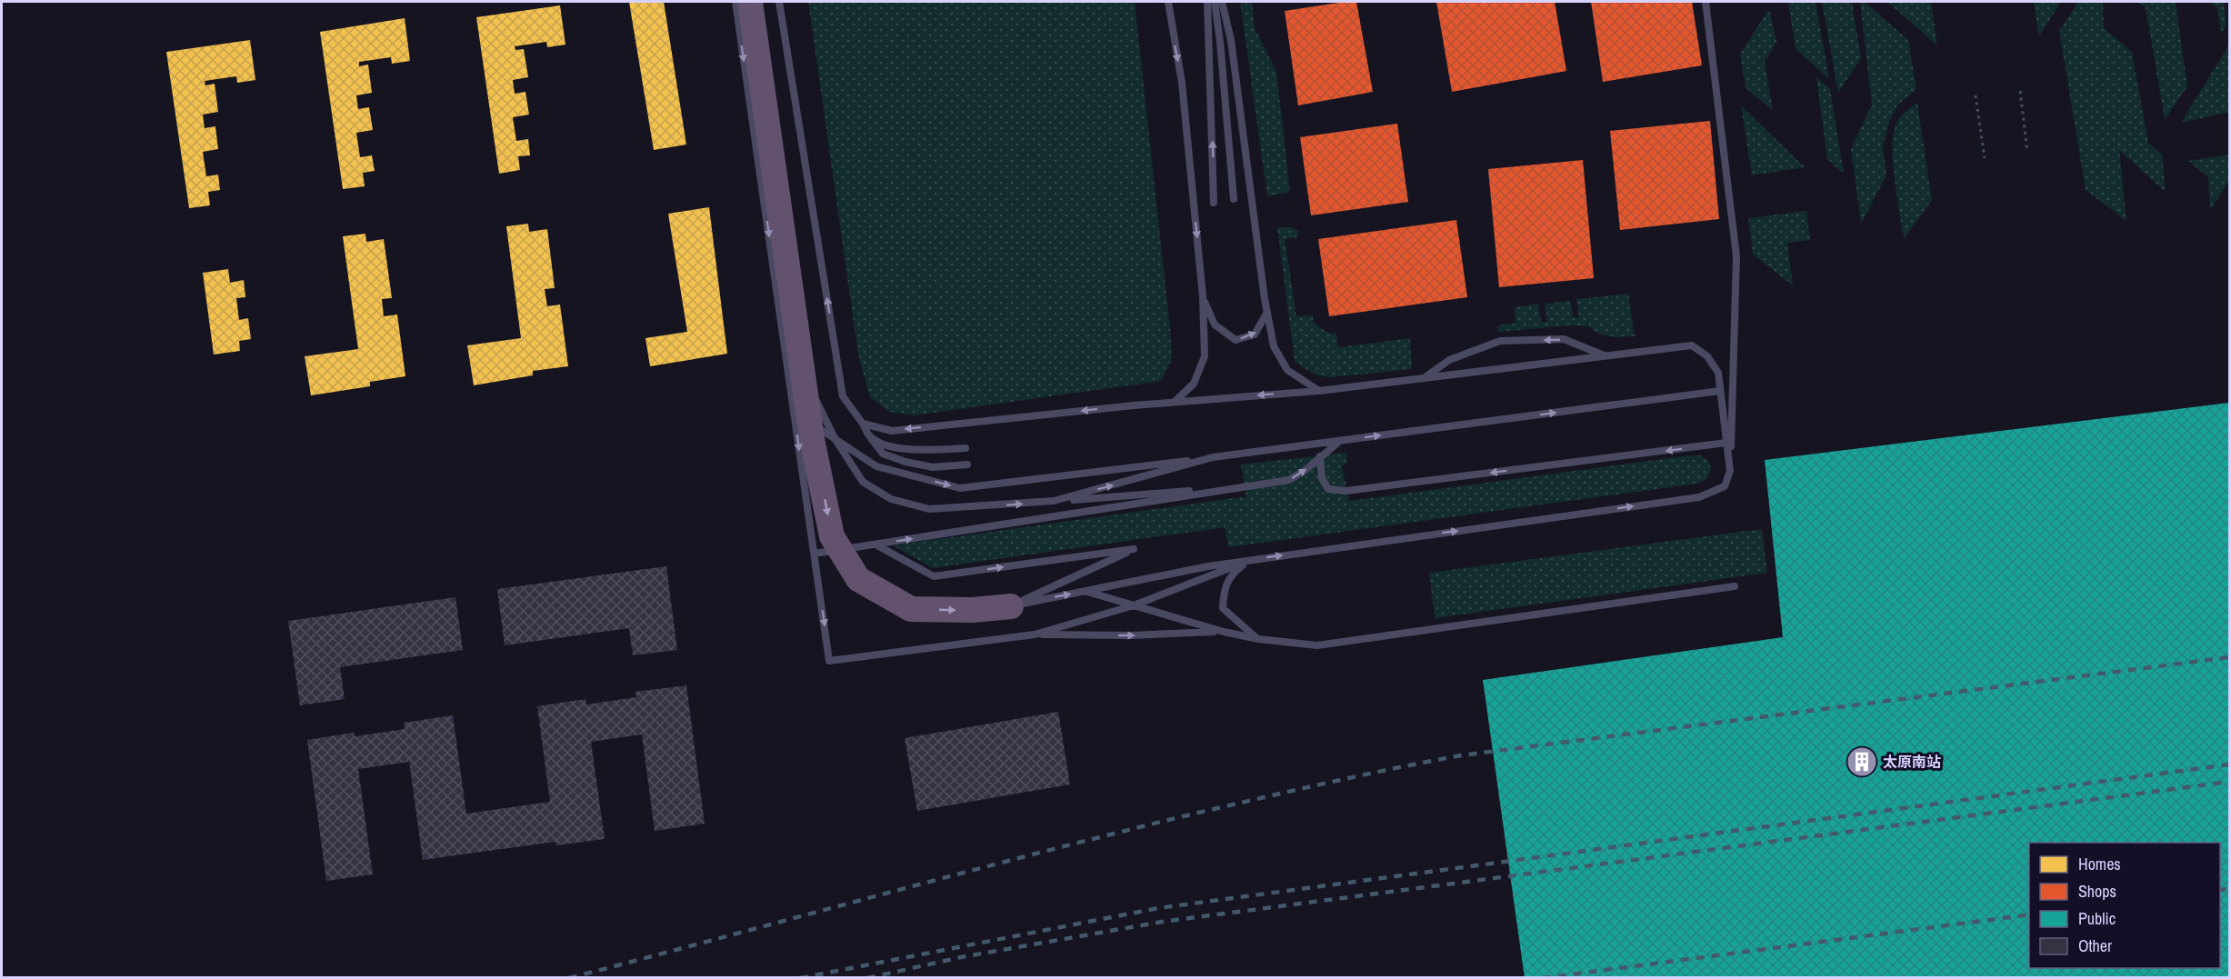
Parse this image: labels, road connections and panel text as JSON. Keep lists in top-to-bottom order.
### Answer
{
  "places": {
    "building": ["太原南站"]
  },
  "legend": [
    "Homes",
    "Shops",
    "Public",
    "Other"
  ]
}
